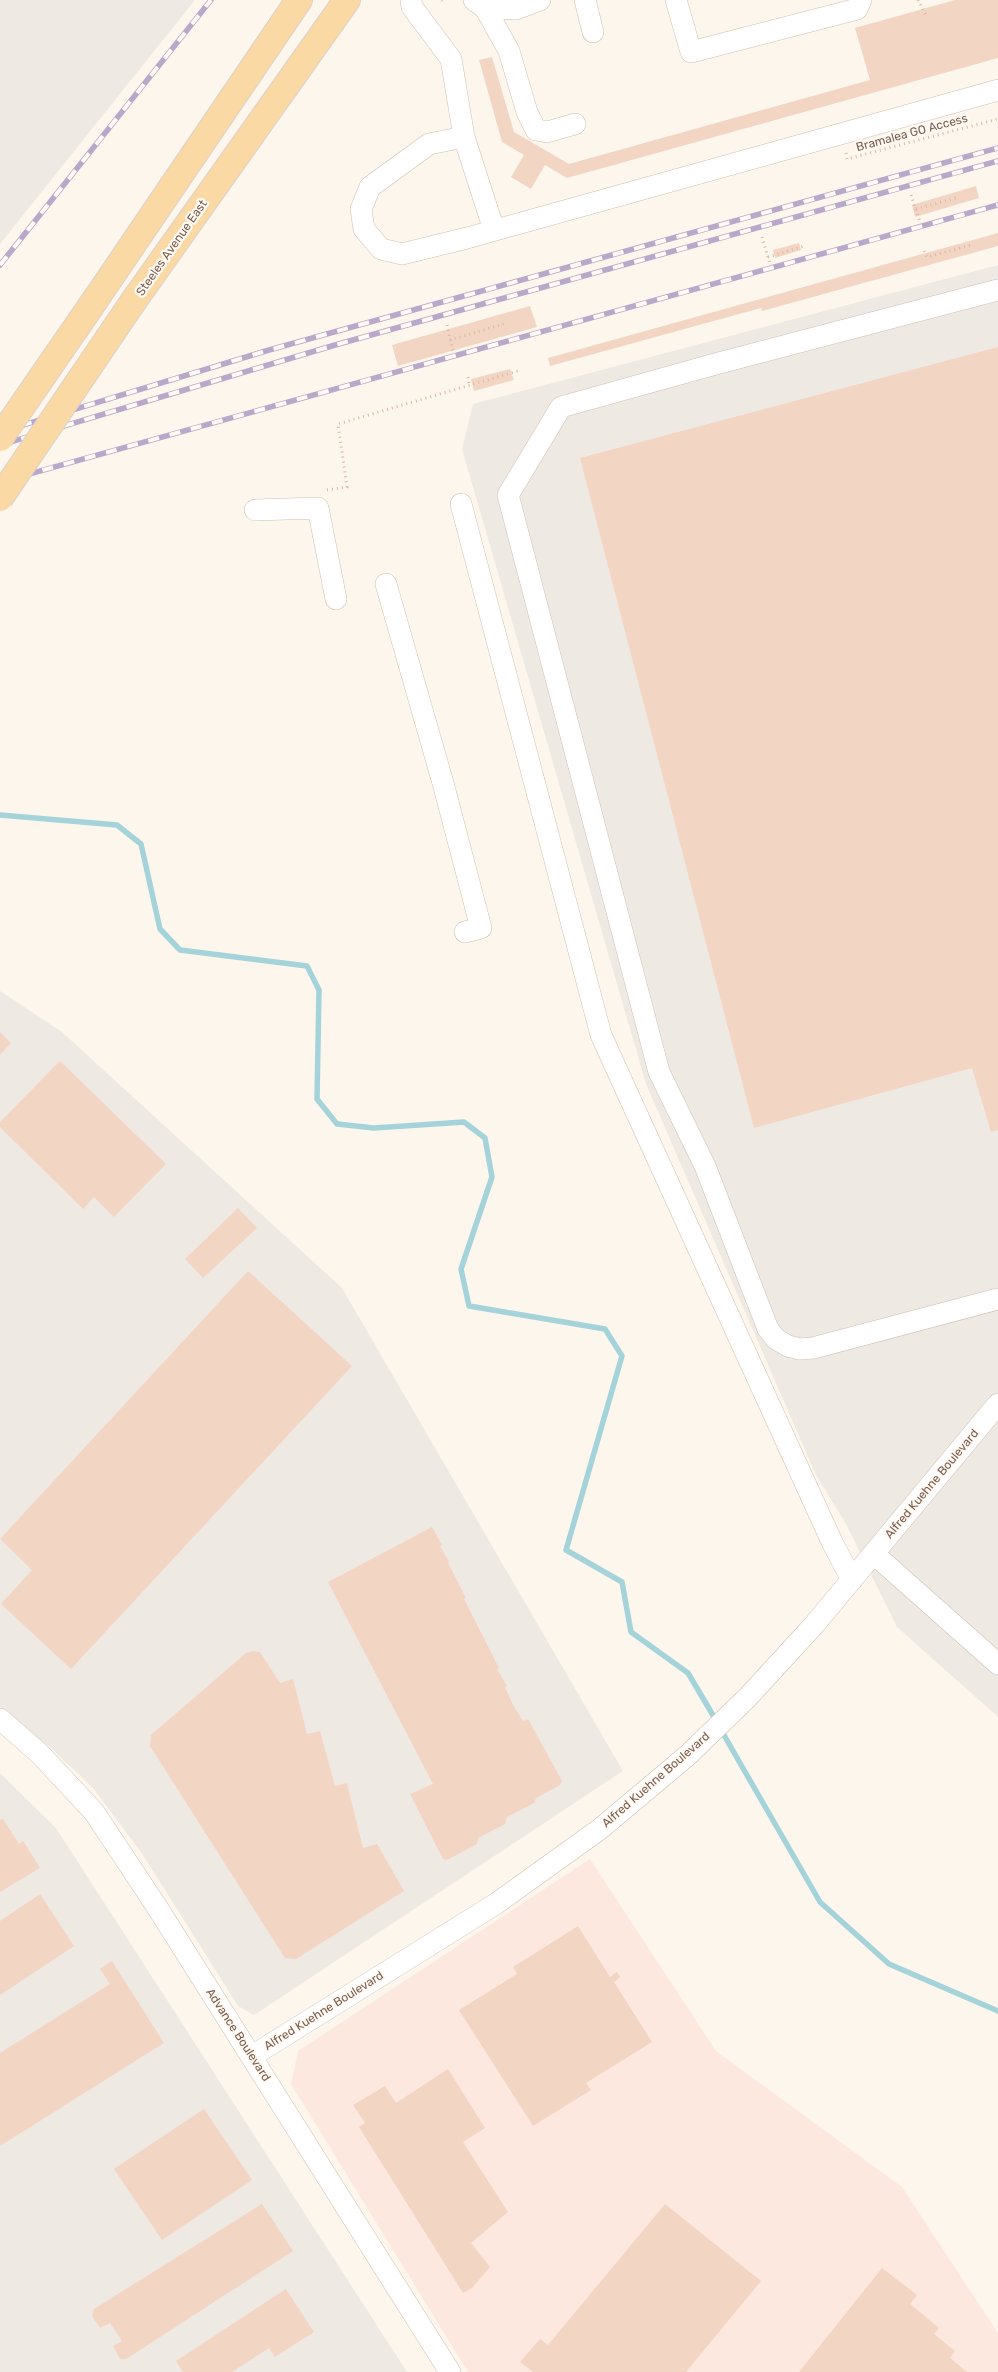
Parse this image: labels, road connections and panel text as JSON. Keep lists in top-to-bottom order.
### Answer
{
  "streets": {
    "main road": ["Steeles Avenue East"],
    "street": ["Alfred Kuehne Boulevard", "Advance Boulevard"],
    "path": ["Bramalea GO Access"]
  },
  "crossings": [
    ["Alfred Kuehne Boulevard", "Advance Boulevard"]
  ]
}
